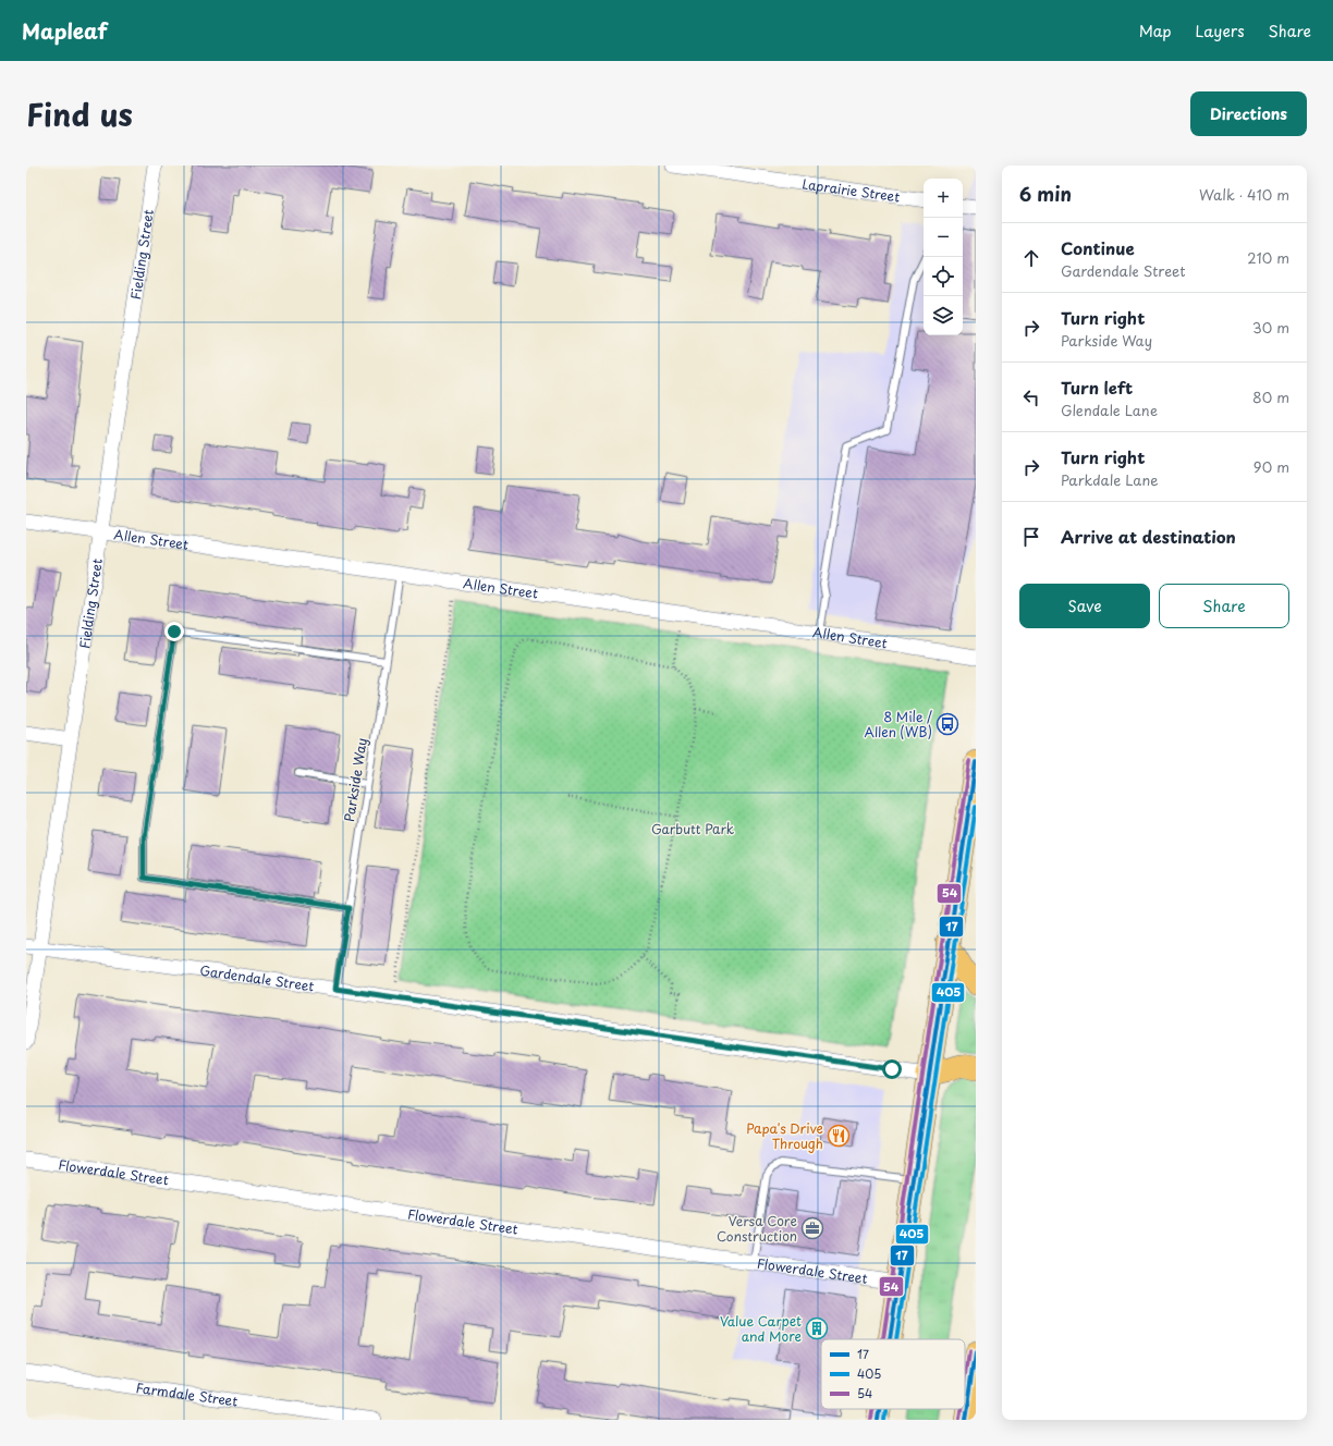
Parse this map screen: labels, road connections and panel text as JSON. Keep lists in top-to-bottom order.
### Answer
{
  "streets": {
    "street": [
      "Laprairie Street",
      "Fielding Street",
      "Allen Street",
      "Gardendale Street",
      "Flowerdale Street",
      "Farmdale Street"
    ],
    "lane": ["Parkside Way"]
  },
  "crossings": [
    ["Fielding Street", "Allen Street"],
    ["Fielding Street", "Gardendale Street"],
    ["Allen Street", "Parkside Way"],
    ["Parkside Way", "Gardendale Street"]
  ],
  "parks": ["Garbutt Park"],
  "places": {
    "bus stop": ["8 Mile / Allen (WB)"],
    "restaurant": ["Papa's Drive Through"],
    "office": ["Versa Core Construction"],
    "building": ["Value Carpet and More"]
  },
  "lines": ["transit line 54", "transit line 17", "transit line 405"],
  "legend": ["17", "405", "54"],
  "page": {
    "header": "Mapleaf",
    "nav": ["Map", "Layers", "Share"],
    "title": "Find us",
    "buttons": [
      "Directions",
      ["Save", "Share"]
    ],
    "heading": ["6 min", "Walk · 410 m"],
    "map_buttons": ["+", "−"],
    "list": [
      ["Continue", "Gardendale Street", "210 m"],
      ["Turn right", "Parkside Way", "30 m"],
      ["Turn left", "Glendale Lane", "80 m"],
      ["Turn right", "Parkdale Lane", "90 m"],
      "Arrive at destination"
    ]
  }
}
